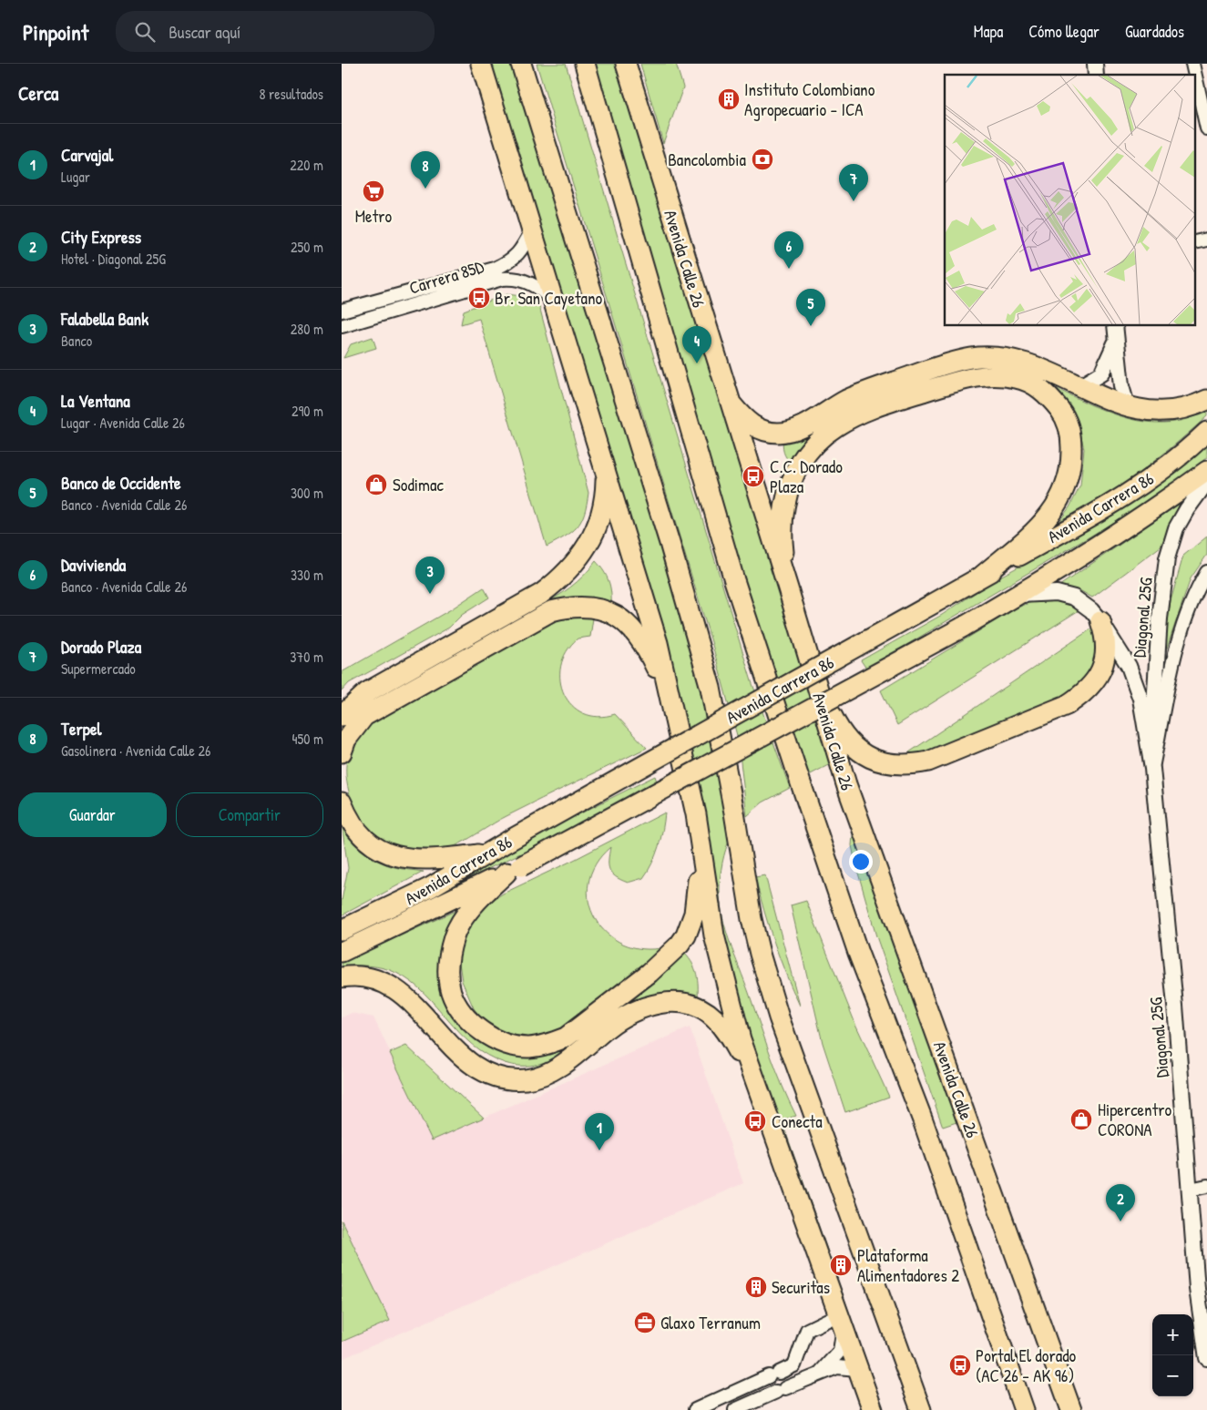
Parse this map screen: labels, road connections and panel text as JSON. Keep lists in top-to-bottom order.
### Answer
{
  "streets": {
    "main road": ["Avenida Calle 26", "Avenida Carrera 86"],
    "street": ["Carrera 85D", "Diagonal 25G"]
  },
  "crossings": [
    ["Avenida Carrera 86", "Diagonal 25G"]
  ],
  "places": {
    "building": ["Instituto Colombiano Agropecuario - ICA", "Plataforma Alimentadores 2", "Securitas"],
    "bank": ["Bancolombia"],
    "supermarket": ["Metro"],
    "bus stop": [
      "Br. San Cayetano",
      "C.C. Dorado Plaza",
      "Conecta",
      "Portal El dorado (AC 26 - AK 96)"
    ],
    "shop": ["Sodimac", "Hipercentro CORONA"],
    "office": ["Glaxo Terranum"]
  },
  "page": {
    "header": "Pinpoint",
    "search": "Buscar aquí",
    "nav": ["Mapa", "Cómo llegar", "Guardados"],
    "heading": ["Cerca", "8 resultados"],
    "list": [
      {
        "mark": "1",
        "name": "Carvajal",
        "note": "Lugar",
        "value": "220 m"
      },
      {
        "mark": "2",
        "name": "City Express",
        "note": "Hotel · Diagonal 25G",
        "value": "250 m"
      },
      {
        "mark": "3",
        "name": "Falabella Bank",
        "note": "Banco",
        "value": "280 m"
      },
      {
        "mark": "4",
        "name": "La Ventana",
        "note": "Lugar · Avenida Calle 26",
        "value": "290 m"
      },
      {
        "mark": "5",
        "name": "Banco de Occidente",
        "note": "Banco · Avenida Calle 26",
        "value": "300 m"
      },
      {
        "mark": "6",
        "name": "Davivienda",
        "note": "Banco · Avenida Calle 26",
        "value": "330 m"
      },
      {
        "mark": "7",
        "name": "Dorado Plaza",
        "note": "Supermercado",
        "value": "370 m"
      },
      {
        "mark": "8",
        "name": "Terpel",
        "note": "Gasolinera · Avenida Calle 26",
        "value": "450 m"
      }
    ],
    "pins": [
      "8",
      "7",
      "6",
      "5",
      "4",
      "3",
      "1",
      "2"
    ],
    "buttons": ["Guardar", "Compartir"],
    "map_buttons": ["+", "−"]
  }
}
